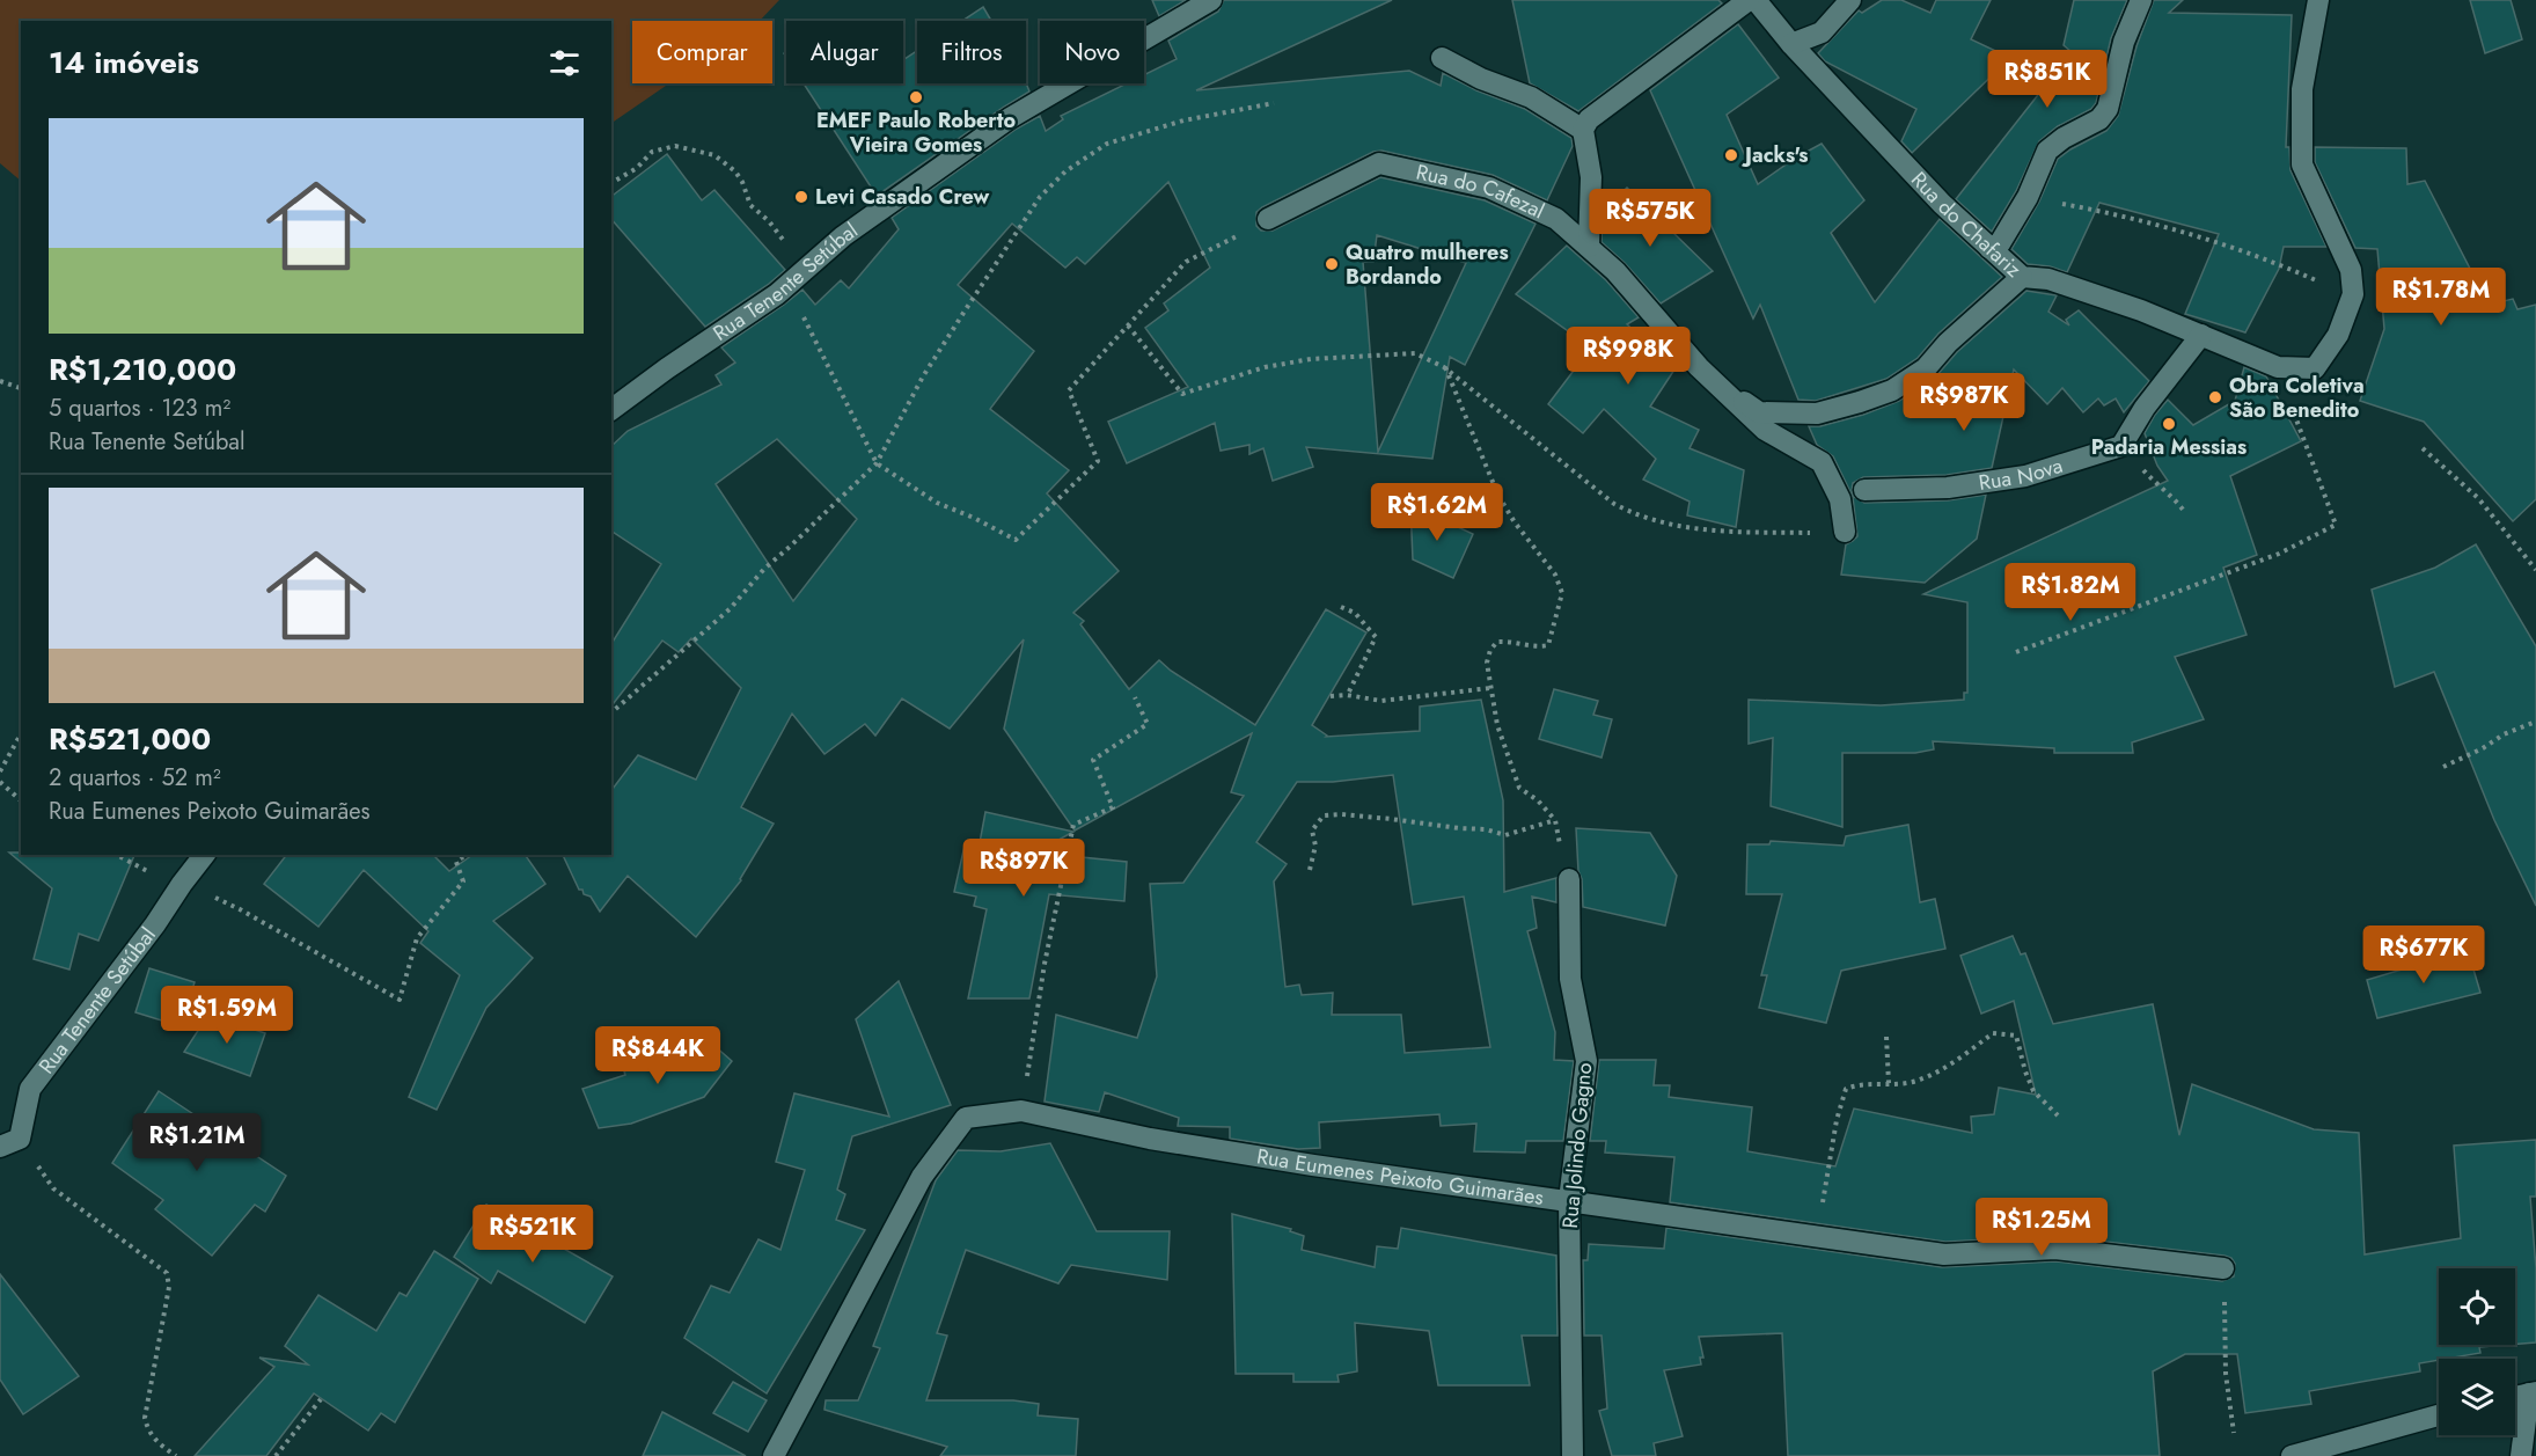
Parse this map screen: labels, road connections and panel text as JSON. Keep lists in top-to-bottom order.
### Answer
{
  "streets": {
    "street": [
      "Rua do Cafezal",
      "Rua do Chafariz",
      "Rua Tenente Setúbal",
      "Rua Nova",
      "Rua Jolindo Gagno",
      "Rua Eumenes Peixoto Guimarães"
    ]
  },
  "crossings": [
    ["Rua Jolindo Gagno", "Rua Eumenes Peixoto Guimarães"]
  ],
  "places": [
    "EMEF Paulo Roberto Vieira Gomes",
    "Jacks's",
    "Levi Casado Crew",
    "Quatro mulheres Bordando",
    "Obra Coletiva São Benedito",
    "Padaria Messias"
  ],
  "page": {
    "chip": [
      "Comprar",
      "Alugar",
      "Filtros",
      "Novo"
    ],
    "heading": "14 imóveis",
    "price": [
      "R$851K",
      "R$575K",
      "R$1.78M",
      "R$998K",
      "R$987K",
      "R$1.62M",
      "R$1.82M",
      "R$897K",
      "R$677K",
      "R$1.59M",
      "R$844K",
      "R$1.21M",
      "R$1.25M",
      "R$521K"
    ],
    "list": [
      {
        "name": "R$1,210,000",
        "note": "5 quartos · 123 m² · Rua Tenente Setúbal"
      },
      {
        "name": "R$521,000",
        "note": "2 quartos · 52 m² · Rua Eumenes Peixoto Guimarães"
      }
    ]
  }
}
